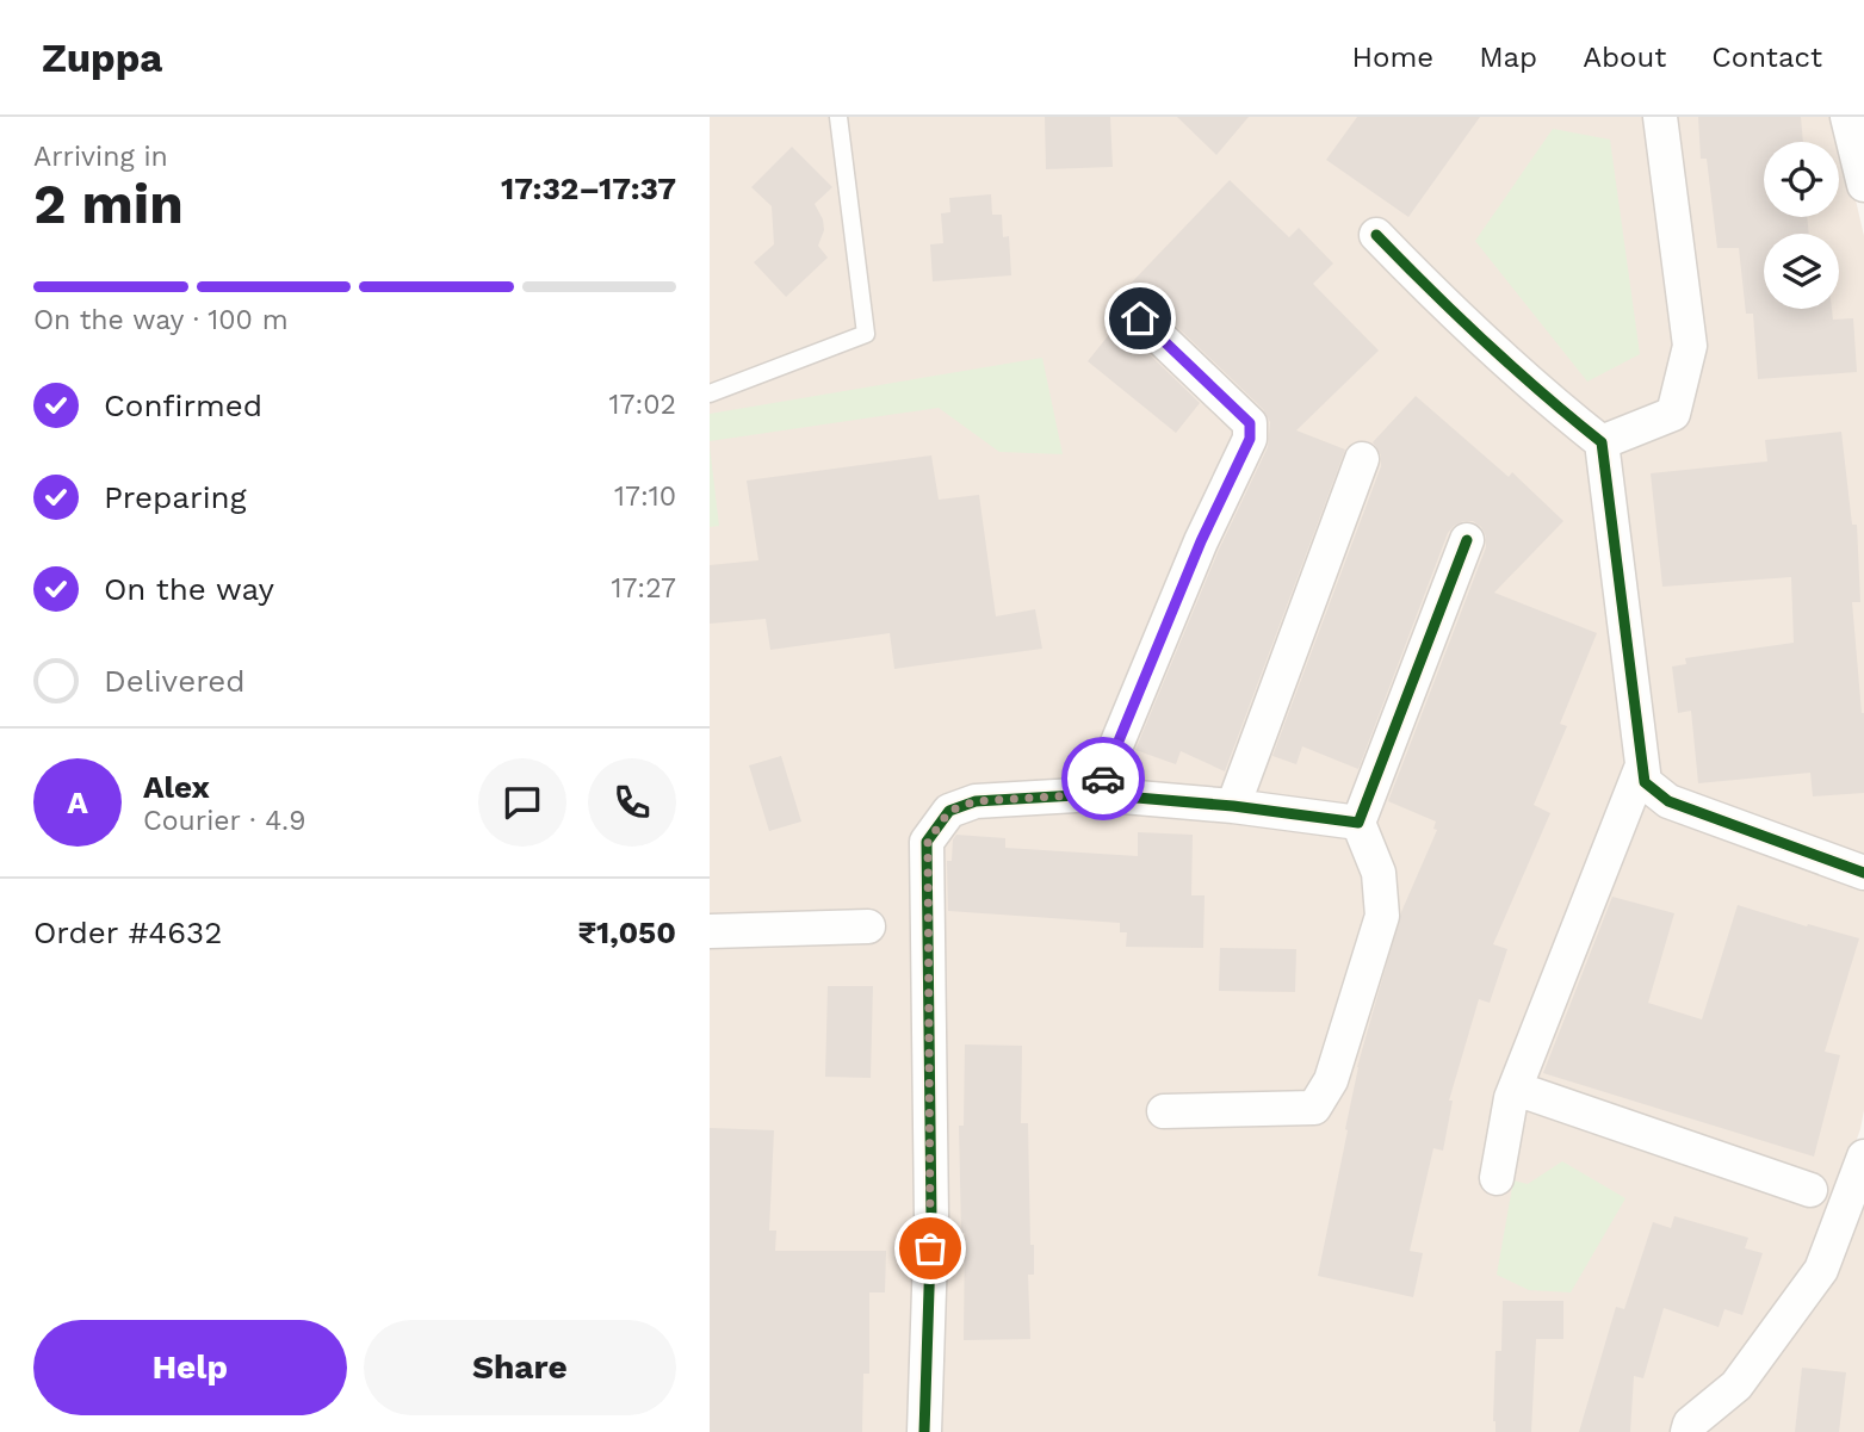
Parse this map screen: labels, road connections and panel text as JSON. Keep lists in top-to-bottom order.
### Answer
{
  "page": {
    "header": "Zuppa",
    "nav": [
      "Home",
      "Map",
      "About",
      "Contact"
    ],
    "heading": ["2 min", "Arriving in", "17:32–17:37"],
    "panel": [
      "Alex",
      "Courier · 4.9",
      "Order #4632",
      "₹1,050"
    ],
    "bar": "On the way · 100 m",
    "list": [
      ["Confirmed", "17:02"],
      ["Preparing", "17:10"],
      ["On the way", "17:27"],
      "Delivered"
    ],
    "round": "A",
    "buttons": ["Help", "Share"]
  }
}
